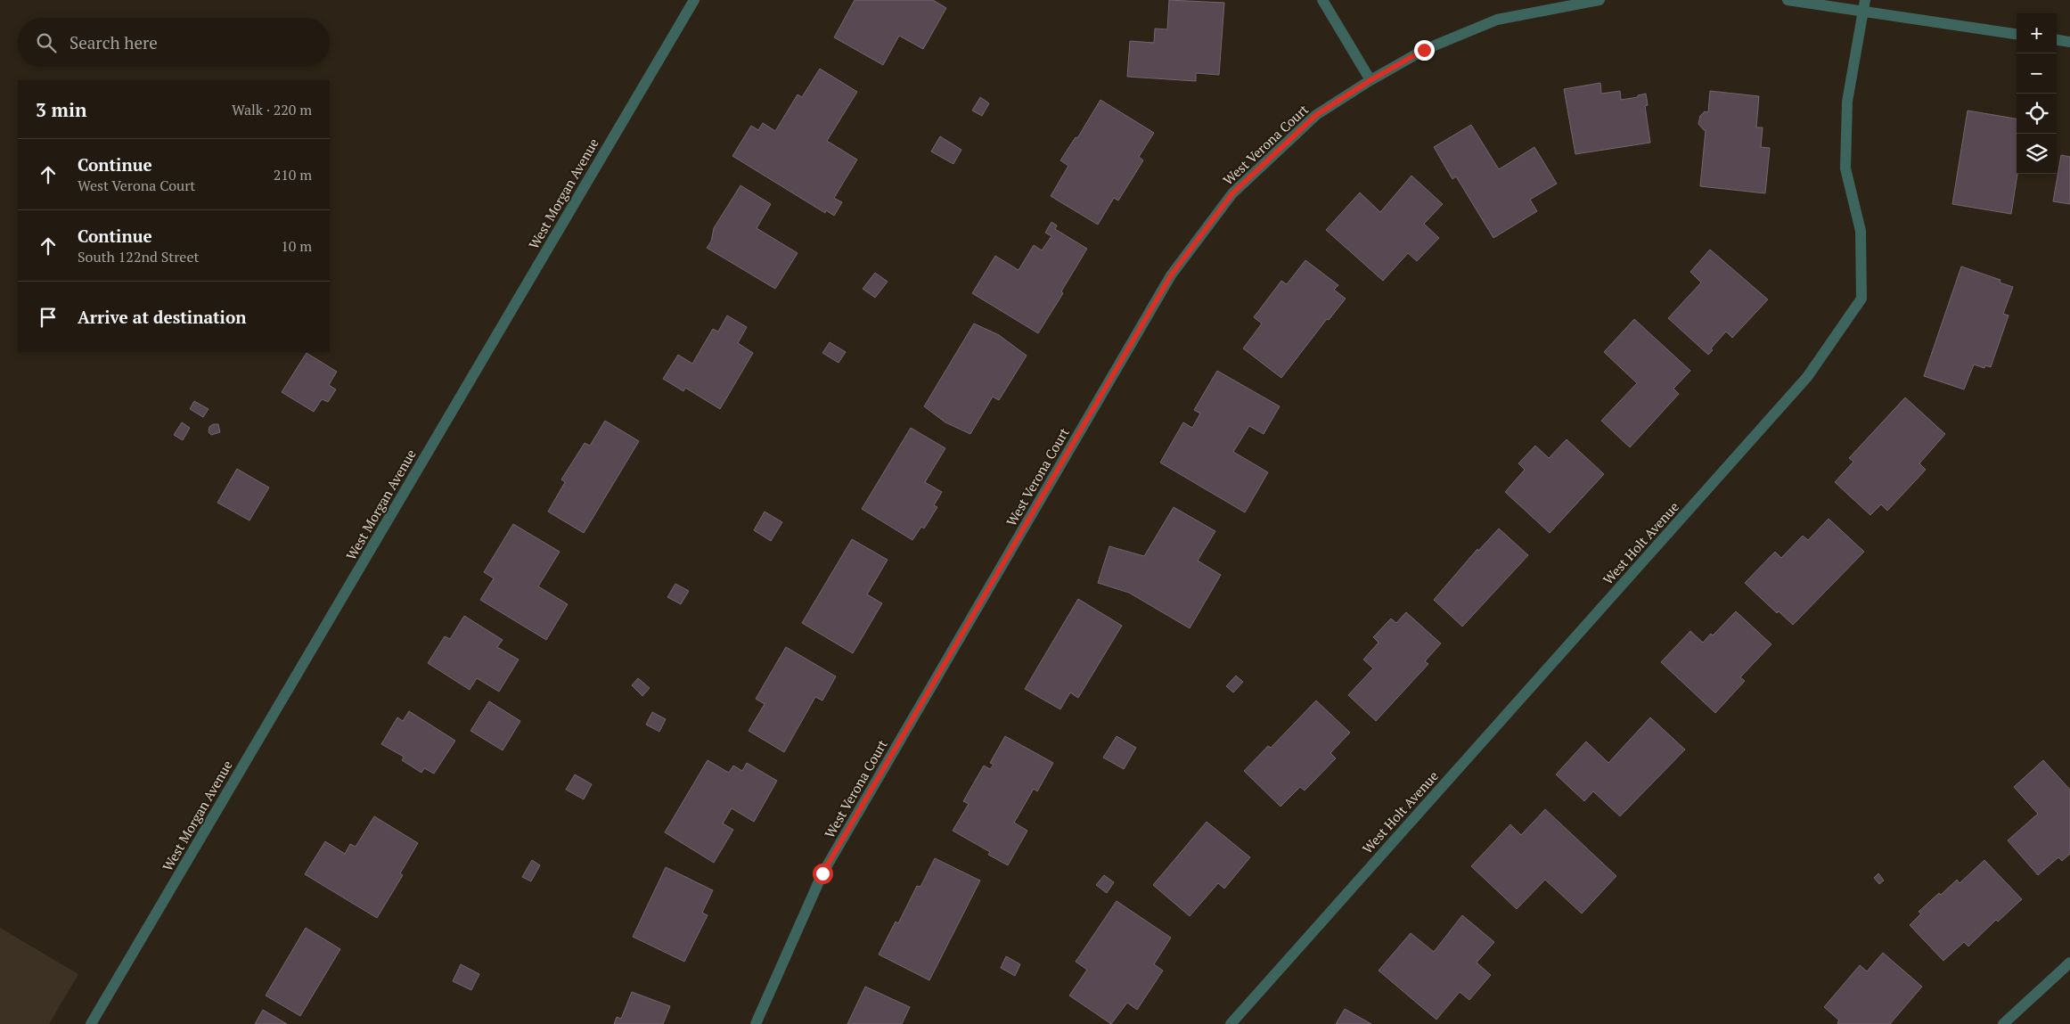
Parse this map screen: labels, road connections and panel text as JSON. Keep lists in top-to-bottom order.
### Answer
{
  "streets": {
    "street": ["West Verona Court", "West Morgan Avenue", "West Holt Avenue"]
  },
  "page": {
    "map_buttons": ["+", "−"],
    "search": "Search here",
    "heading": ["3 min", "Walk · 220 m"],
    "list": [
      ["Continue", "West Verona Court", "210 m"],
      ["Continue", "South 122nd Street", "10 m"],
      "Arrive at destination"
    ]
  }
}
